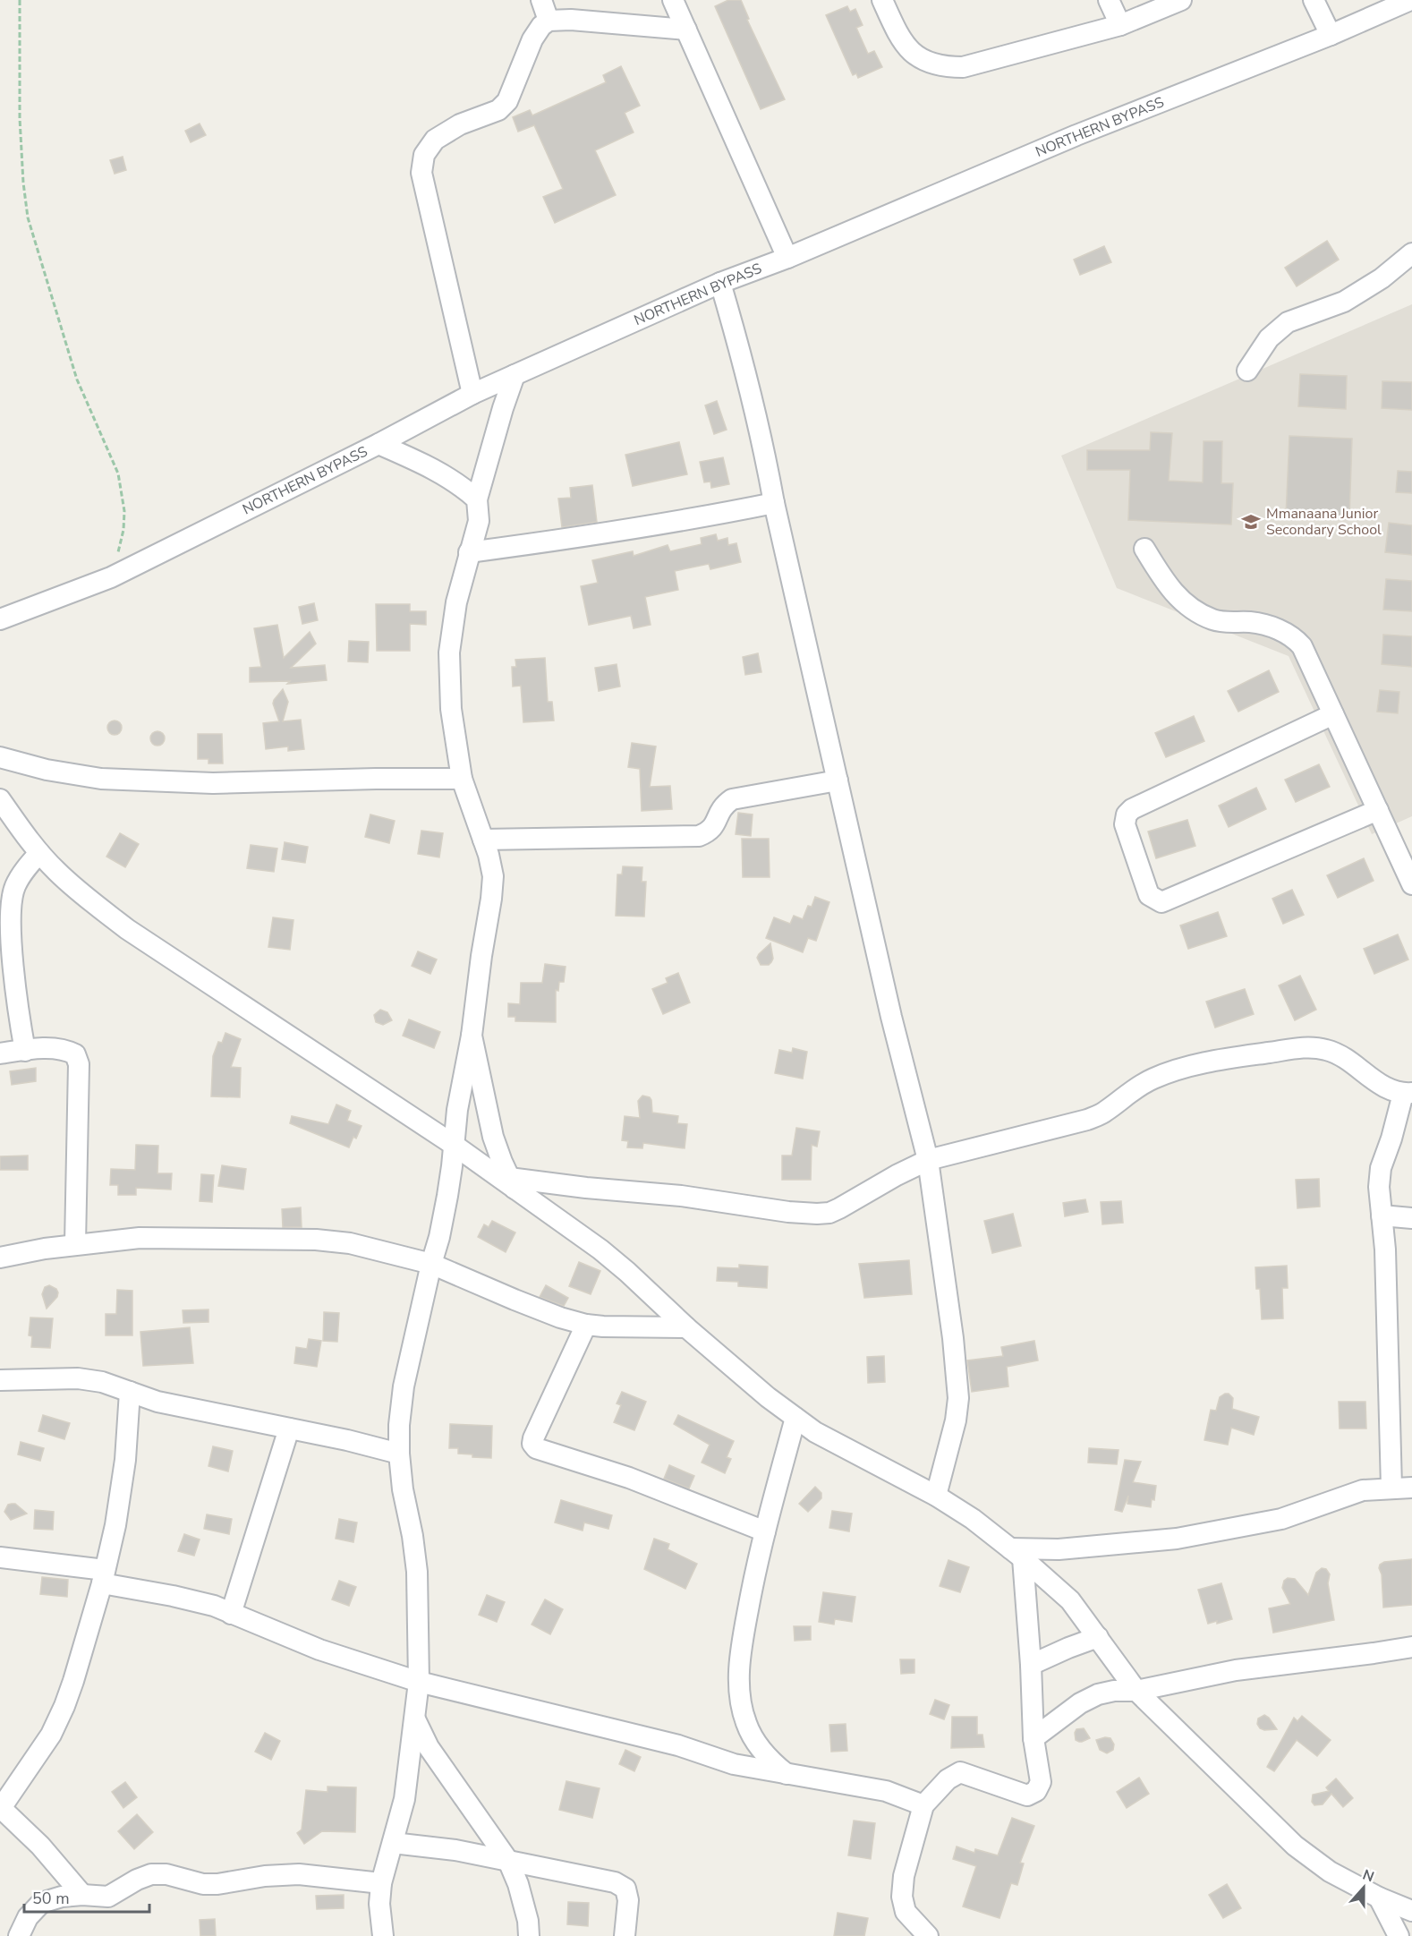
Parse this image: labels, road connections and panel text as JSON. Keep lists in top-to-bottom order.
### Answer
{
  "streets": {
    "street": ["NORTHERN BYPASS"]
  },
  "places": {
    "school or university": ["Mmanaana Junior Secondary School"]
  },
  "scale_bar": "50 m",
  "north": "top"
}
